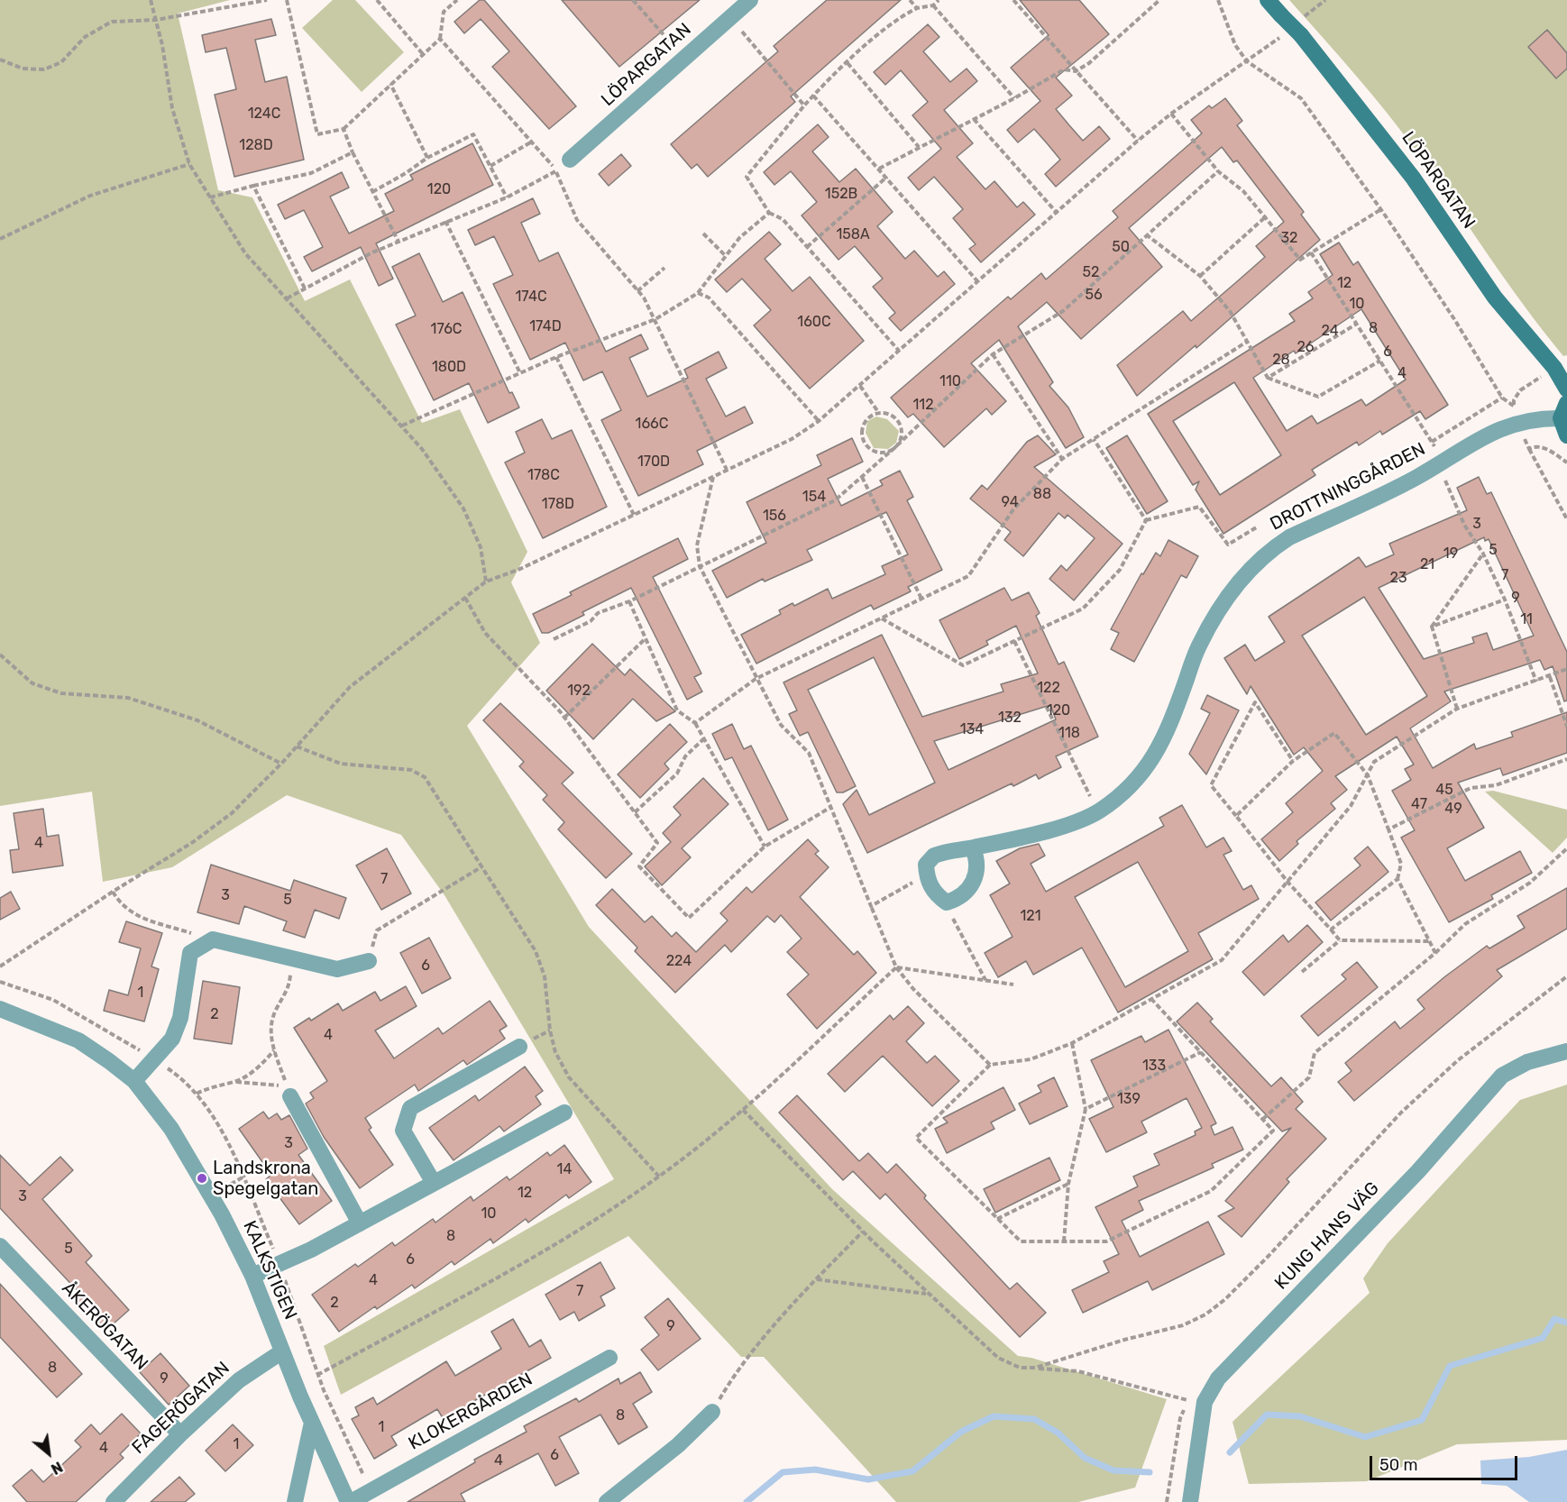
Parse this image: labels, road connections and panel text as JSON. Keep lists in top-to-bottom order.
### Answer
{
  "streets": {
    "street": [
      "LÖPARGATAN",
      "DROTTNINGGÅRDEN",
      "KUNG HANS VÄG",
      "KALKSTIGEN",
      "ÅKERÖGATAN",
      "FAGERÖGATAN",
      "KLOKERGÅRDEN"
    ]
  },
  "crossings": [
    ["KALKSTIGEN", "FAGERÖGATAN"],
    ["KALKSTIGEN", "KLOKERGÅRDEN"],
    ["ÅKERÖGATAN", "FAGERÖGATAN"]
  ],
  "places": ["Landskrona Spegelgatan"],
  "house_numbers": [
    "124C",
    "128D",
    "120",
    "152B",
    "158A",
    "32",
    "50",
    "52",
    "12",
    "56",
    "174C",
    "10",
    "160C",
    "174D",
    "8",
    "176C",
    "24",
    "26",
    "6",
    "28",
    "180D",
    "4",
    "110",
    "112",
    "166C",
    "170D",
    "178C",
    "88",
    "154",
    "94",
    "178D",
    "156",
    "3",
    "5",
    "19",
    "21",
    "7",
    "23",
    "9",
    "11",
    "122",
    "192",
    "120",
    "132",
    "134",
    "118",
    "45",
    "47",
    "49",
    "4",
    "7",
    "3",
    "5",
    "121",
    "224",
    "6",
    "1",
    "2",
    "4",
    "133",
    "139",
    "3",
    "14",
    "12",
    "3",
    "10",
    "8",
    "5",
    "6",
    "4",
    "7",
    "2",
    "9",
    "8",
    "9",
    "8",
    "1",
    "1",
    "4",
    "6",
    "4"
  ],
  "scale_bar": "50 m",
  "north": "bottom right"
}
